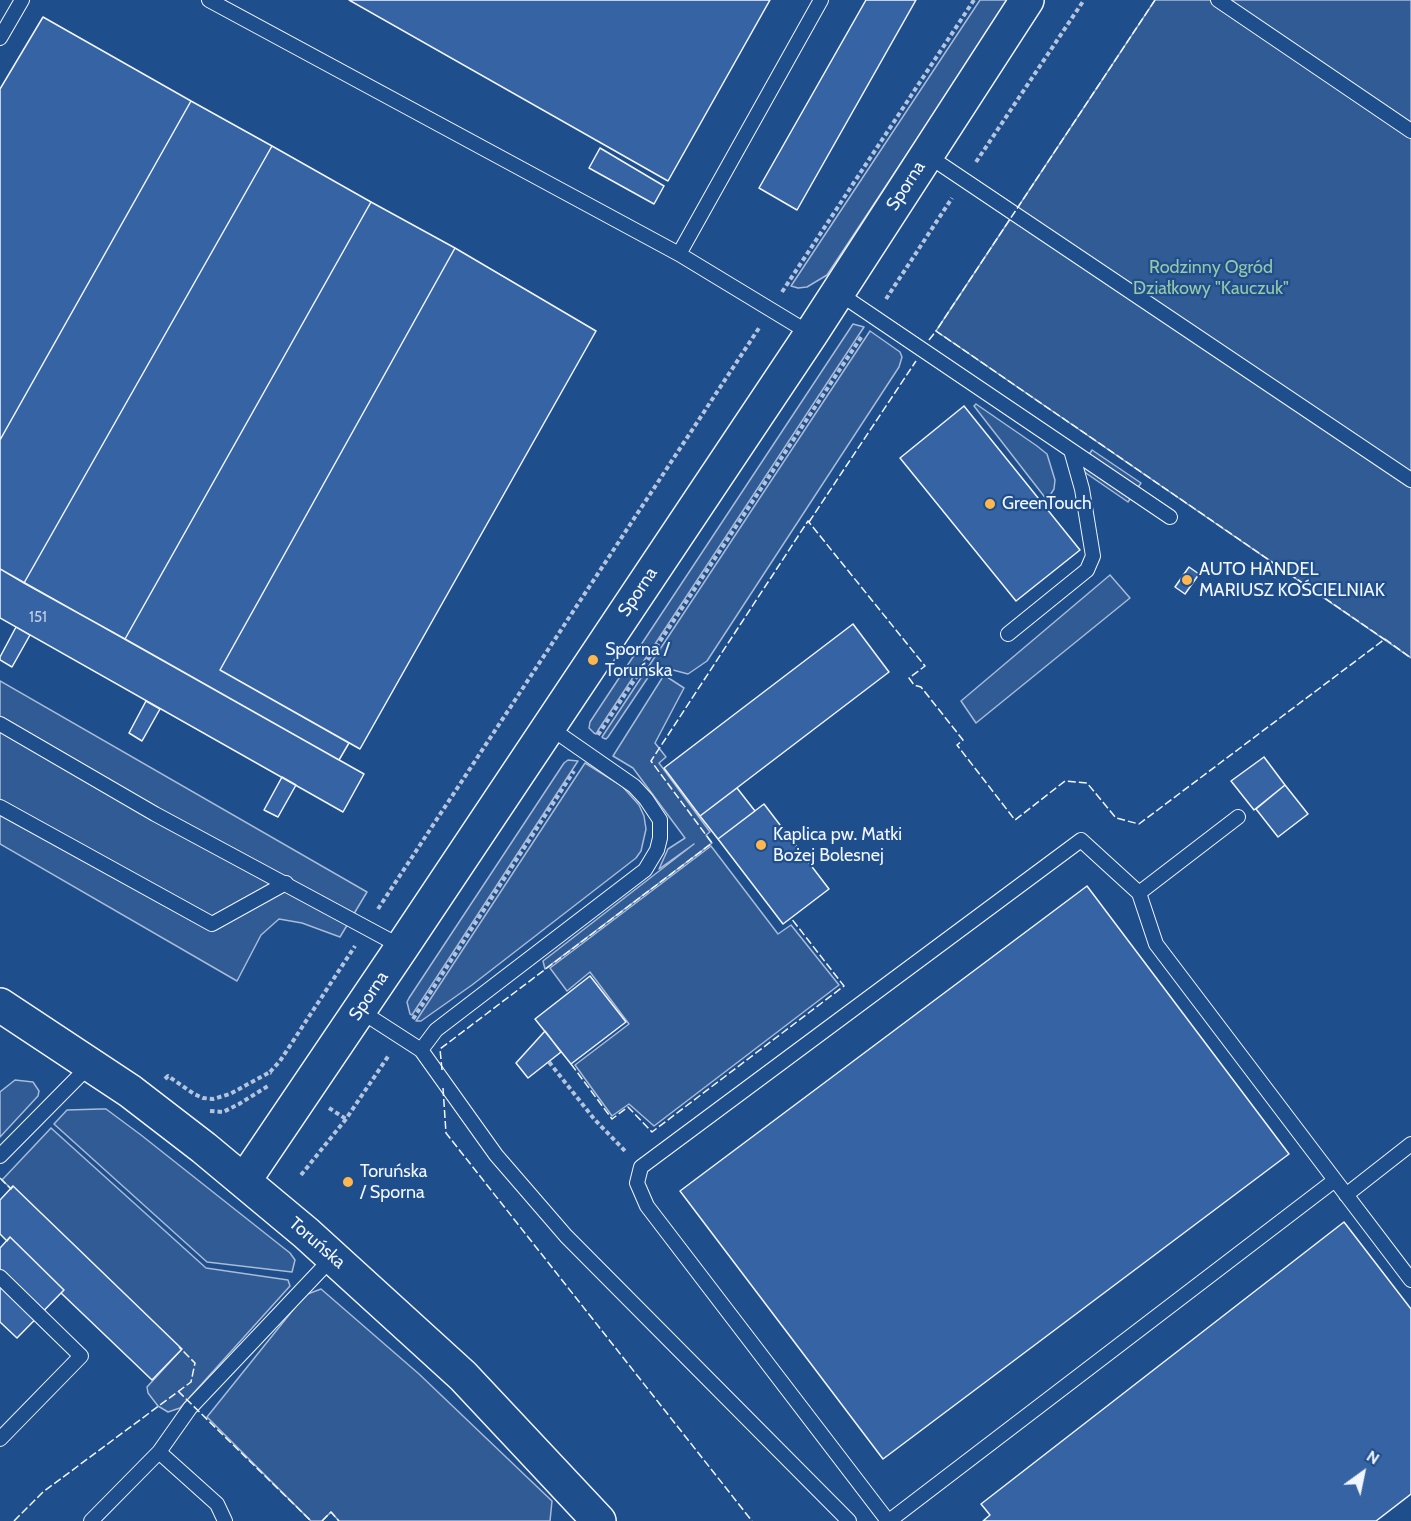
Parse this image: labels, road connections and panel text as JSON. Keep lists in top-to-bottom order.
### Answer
{
  "streets": {
    "street": ["Sporna", "Toruńska"]
  },
  "crossings": [
    ["Sporna", "Toruńska"]
  ],
  "parks": ["Rodzinny Ogród Działkowy \"Kauczuk\""],
  "places": [
    "GreenTouch",
    "AUTO HANDEL MARIUSZ KOŚCIELNIAK",
    "Sporna / Toruńska",
    "Kaplica pw. Matki Bożej Bolesnej",
    "Toruńska / Sporna"
  ],
  "house_numbers": ["151"],
  "north": "top right"
}
